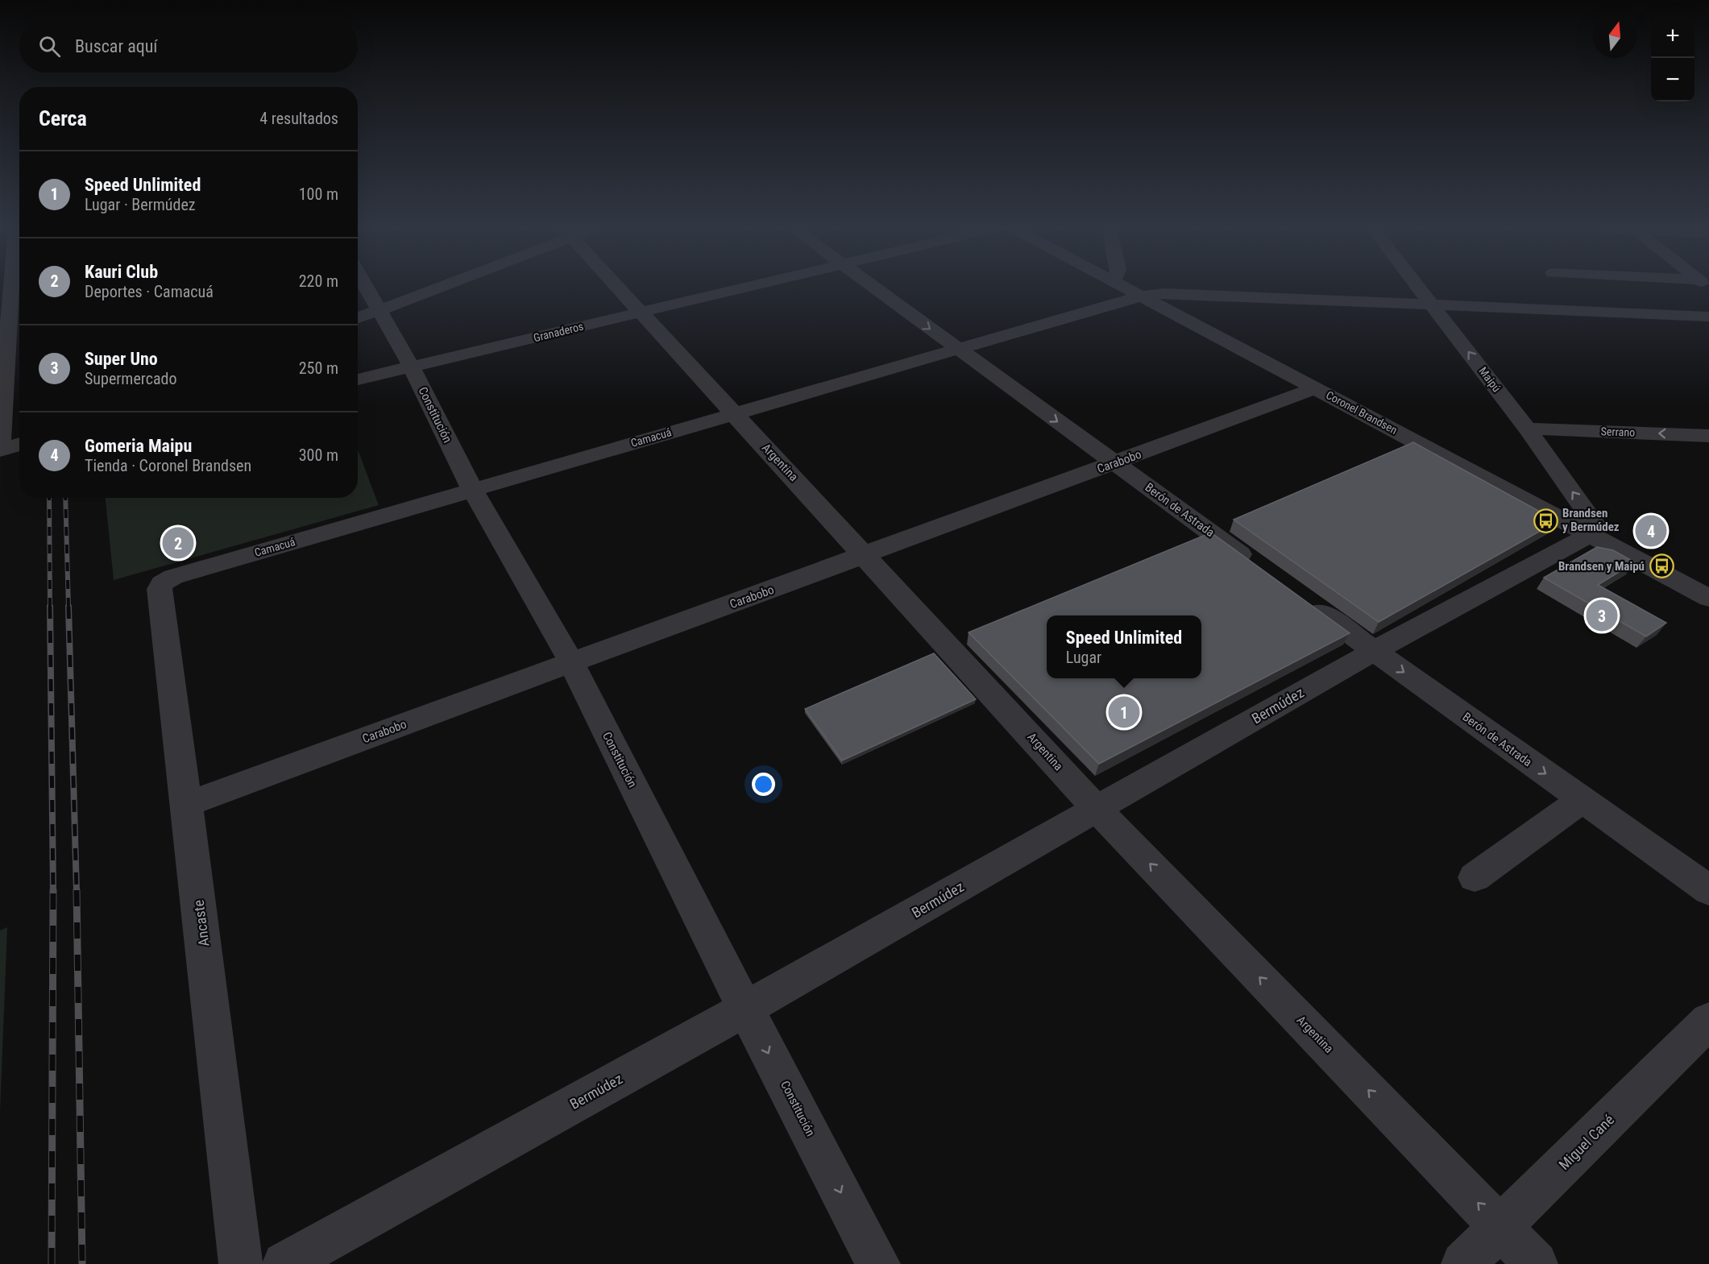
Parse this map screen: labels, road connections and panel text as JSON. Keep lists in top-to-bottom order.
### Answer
{
  "streets": {
    "street": [
      "Granaderos",
      "Maipú",
      "Coronel Brandsen",
      "Constitución",
      "Serrano",
      "Camacuá",
      "Carabobo",
      "Argentina",
      "Berón de Astrada",
      "Bermúdez",
      "Ancaste",
      "Miguel Cané"
    ]
  },
  "crossings": [
    ["Granaderos", "Constitución"],
    ["Granaderos", "Argentina"],
    ["Maipú", "Coronel Brandsen"],
    ["Maipú", "Serrano"],
    ["Maipú", "Camacuá"],
    ["Maipú", "Bermúdez"],
    ["Coronel Brandsen", "Camacuá"],
    ["Coronel Brandsen", "Carabobo"],
    ["Coronel Brandsen", "Bermúdez"],
    ["Constitución", "Camacuá"],
    ["Constitución", "Carabobo"],
    ["Constitución", "Bermúdez"],
    ["Camacuá", "Argentina"],
    ["Camacuá", "Berón de Astrada"],
    ["Camacuá", "Ancaste"],
    ["Carabobo", "Argentina"],
    ["Carabobo", "Berón de Astrada"],
    ["Carabobo", "Ancaste"],
    ["Argentina", "Bermúdez"],
    ["Argentina", "Miguel Cané"],
    ["Berón de Astrada", "Bermúdez"]
  ],
  "one_way": [
    "Maipú",
    "Serrano",
    "Argentina",
    "Berón de Astrada"
  ],
  "places": {
    "bus stop": ["Brandsen y Bermúdez", "Brandsen y Maipú"]
  },
  "north": "top",
  "page": {
    "map_buttons": ["+", "−"],
    "search": "Buscar aquí",
    "heading": ["Cerca", "4 resultados"],
    "list": [
      {
        "mark": "1",
        "name": "Speed Unlimited",
        "note": "Lugar · Bermúdez",
        "value": "100 m"
      },
      {
        "mark": "2",
        "name": "Kauri Club",
        "note": "Deportes · Camacuá",
        "value": "220 m"
      },
      {
        "mark": "3",
        "name": "Super Uno",
        "note": "Supermercado",
        "value": "250 m"
      },
      {
        "mark": "4",
        "name": "Gomeria Maipu",
        "note": "Tienda · Coronel Brandsen",
        "value": "300 m"
      }
    ],
    "pins": [
      "4",
      "2",
      "3",
      "1"
    ],
    "popup": ["Speed Unlimited", "Lugar"]
  }
}
